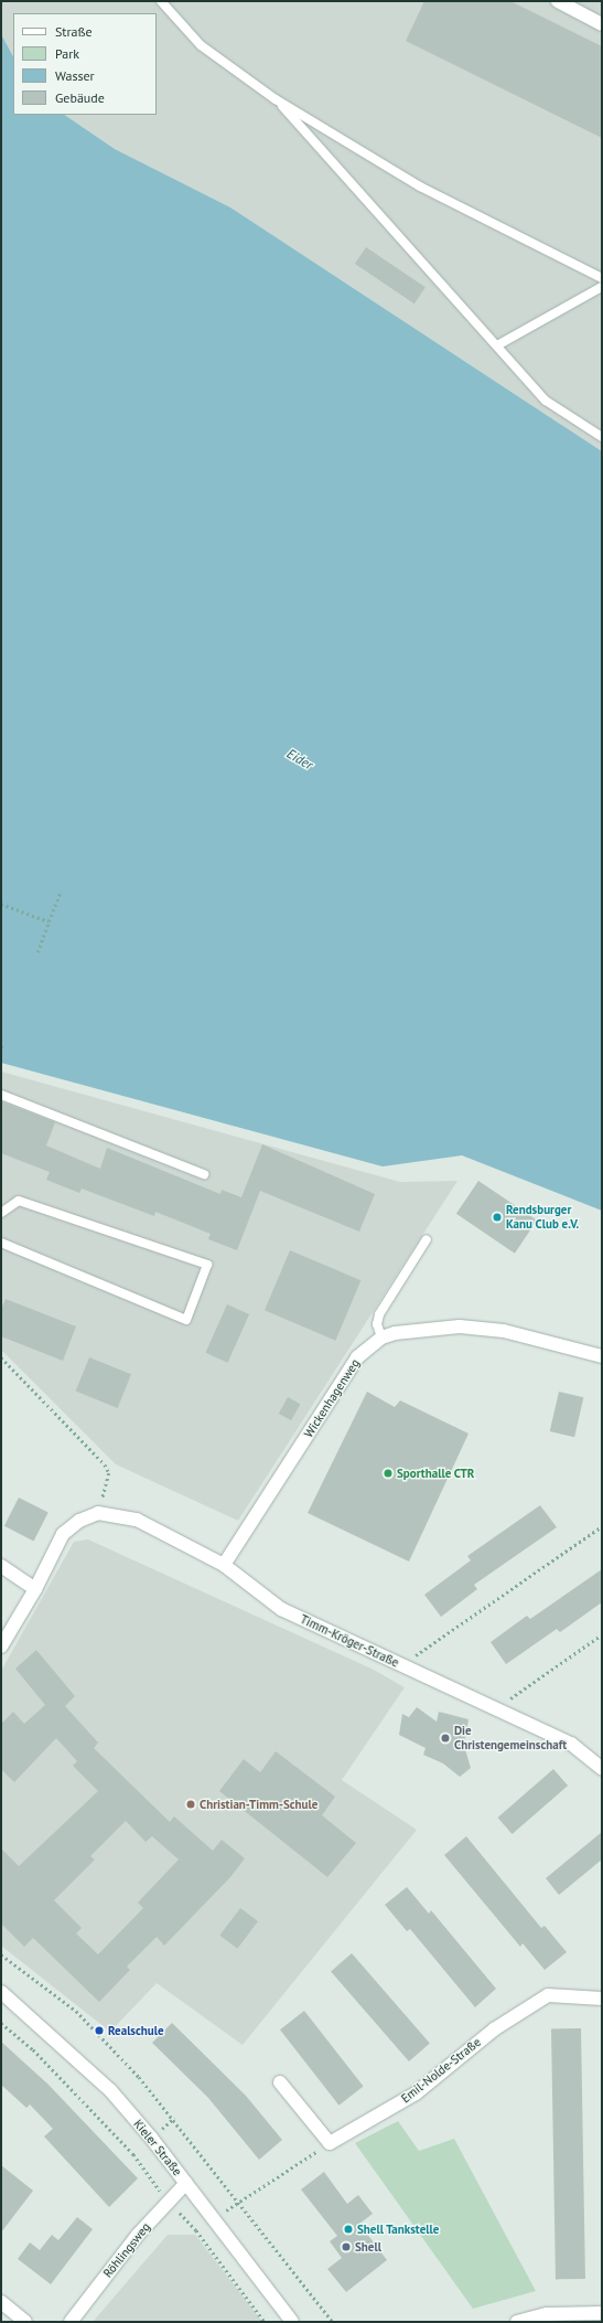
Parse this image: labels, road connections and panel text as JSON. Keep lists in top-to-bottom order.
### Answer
{
  "streets": {
    "street": [
      "Wickenhagenweg",
      "Timm-Kröger-Straße",
      "Emil-Nolde-Straße",
      "Kieler Straße",
      "Röhlingsweg"
    ]
  },
  "crossings": [
    ["Wickenhagenweg", "Timm-Kröger-Straße"],
    ["Kieler Straße", "Röhlingsweg"]
  ],
  "water": ["Eider"],
  "places": [
    "Rendsburger Kanu Club e.V.",
    "Sporthalle CTR",
    "Die Christengemeinschaft",
    "Christian-Timm-Schule",
    "Realschule",
    "Shell Tankstelle",
    "Shell"
  ],
  "legend": [
    "Straße",
    "Park",
    "Wasser",
    "Gebäude"
  ]
}
